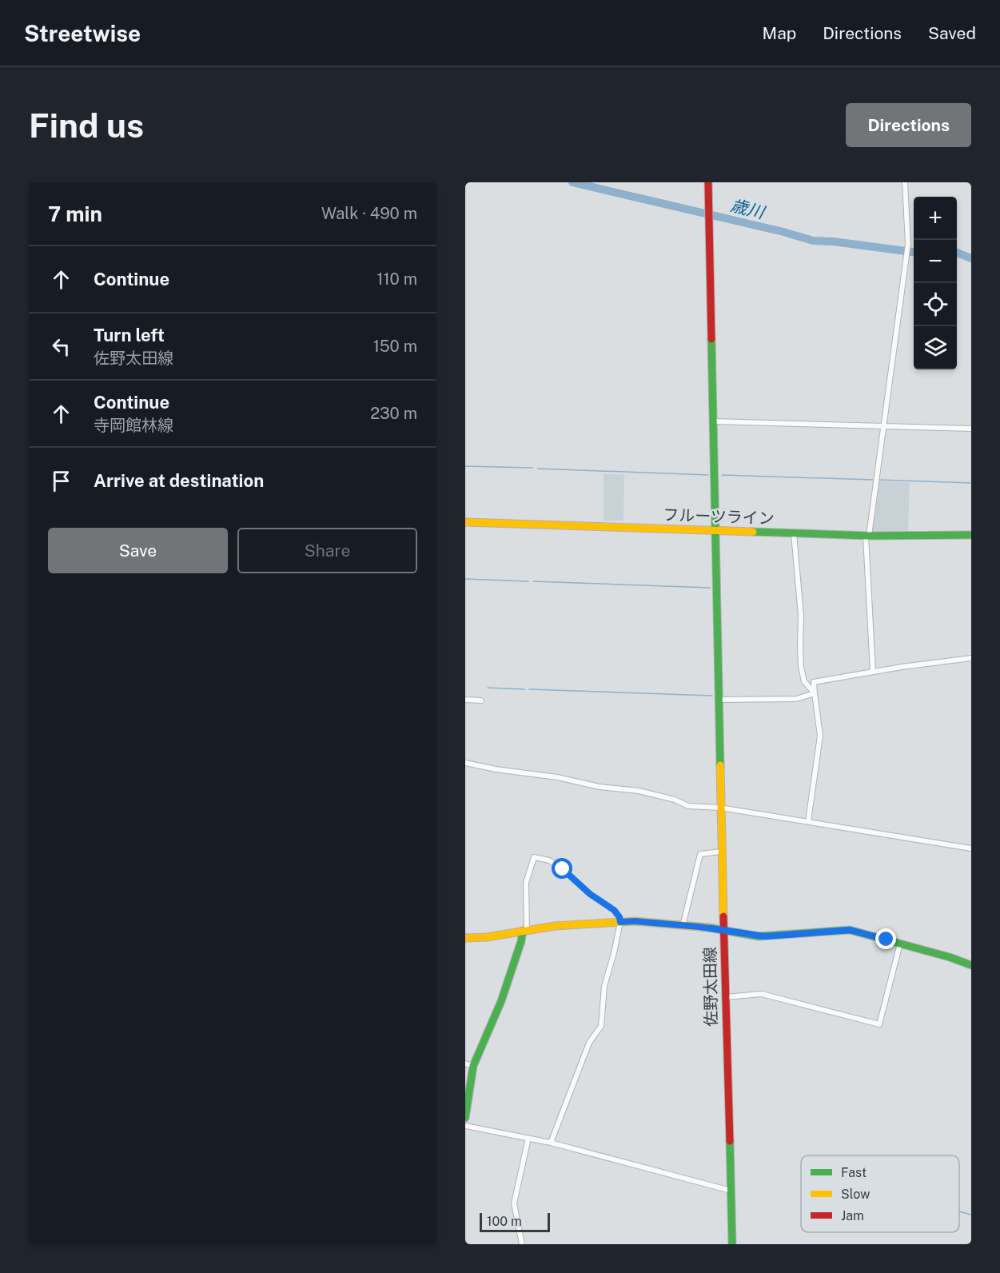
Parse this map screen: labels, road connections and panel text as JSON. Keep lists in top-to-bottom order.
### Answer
{
  "streets": {
    "street": ["フルーツライン", "佐野太田線"]
  },
  "water": ["歳川"],
  "legend": ["Fast", "Slow", "Jam"],
  "scale_bar": "100 m",
  "page": {
    "header": "Streetwise",
    "nav": ["Map", "Directions", "Saved"],
    "buttons": [
      "Directions",
      ["Save", "Share"]
    ],
    "title": "Find us",
    "heading": ["7 min", "Walk · 490 m"],
    "map_buttons": ["+", "−"],
    "list": [
      ["Continue", "110 m"],
      ["Turn left", "佐野太田線", "150 m"],
      ["Continue", "寺岡館林線", "230 m"],
      "Arrive at destination"
    ],
    "scale": "100 m"
  }
}
